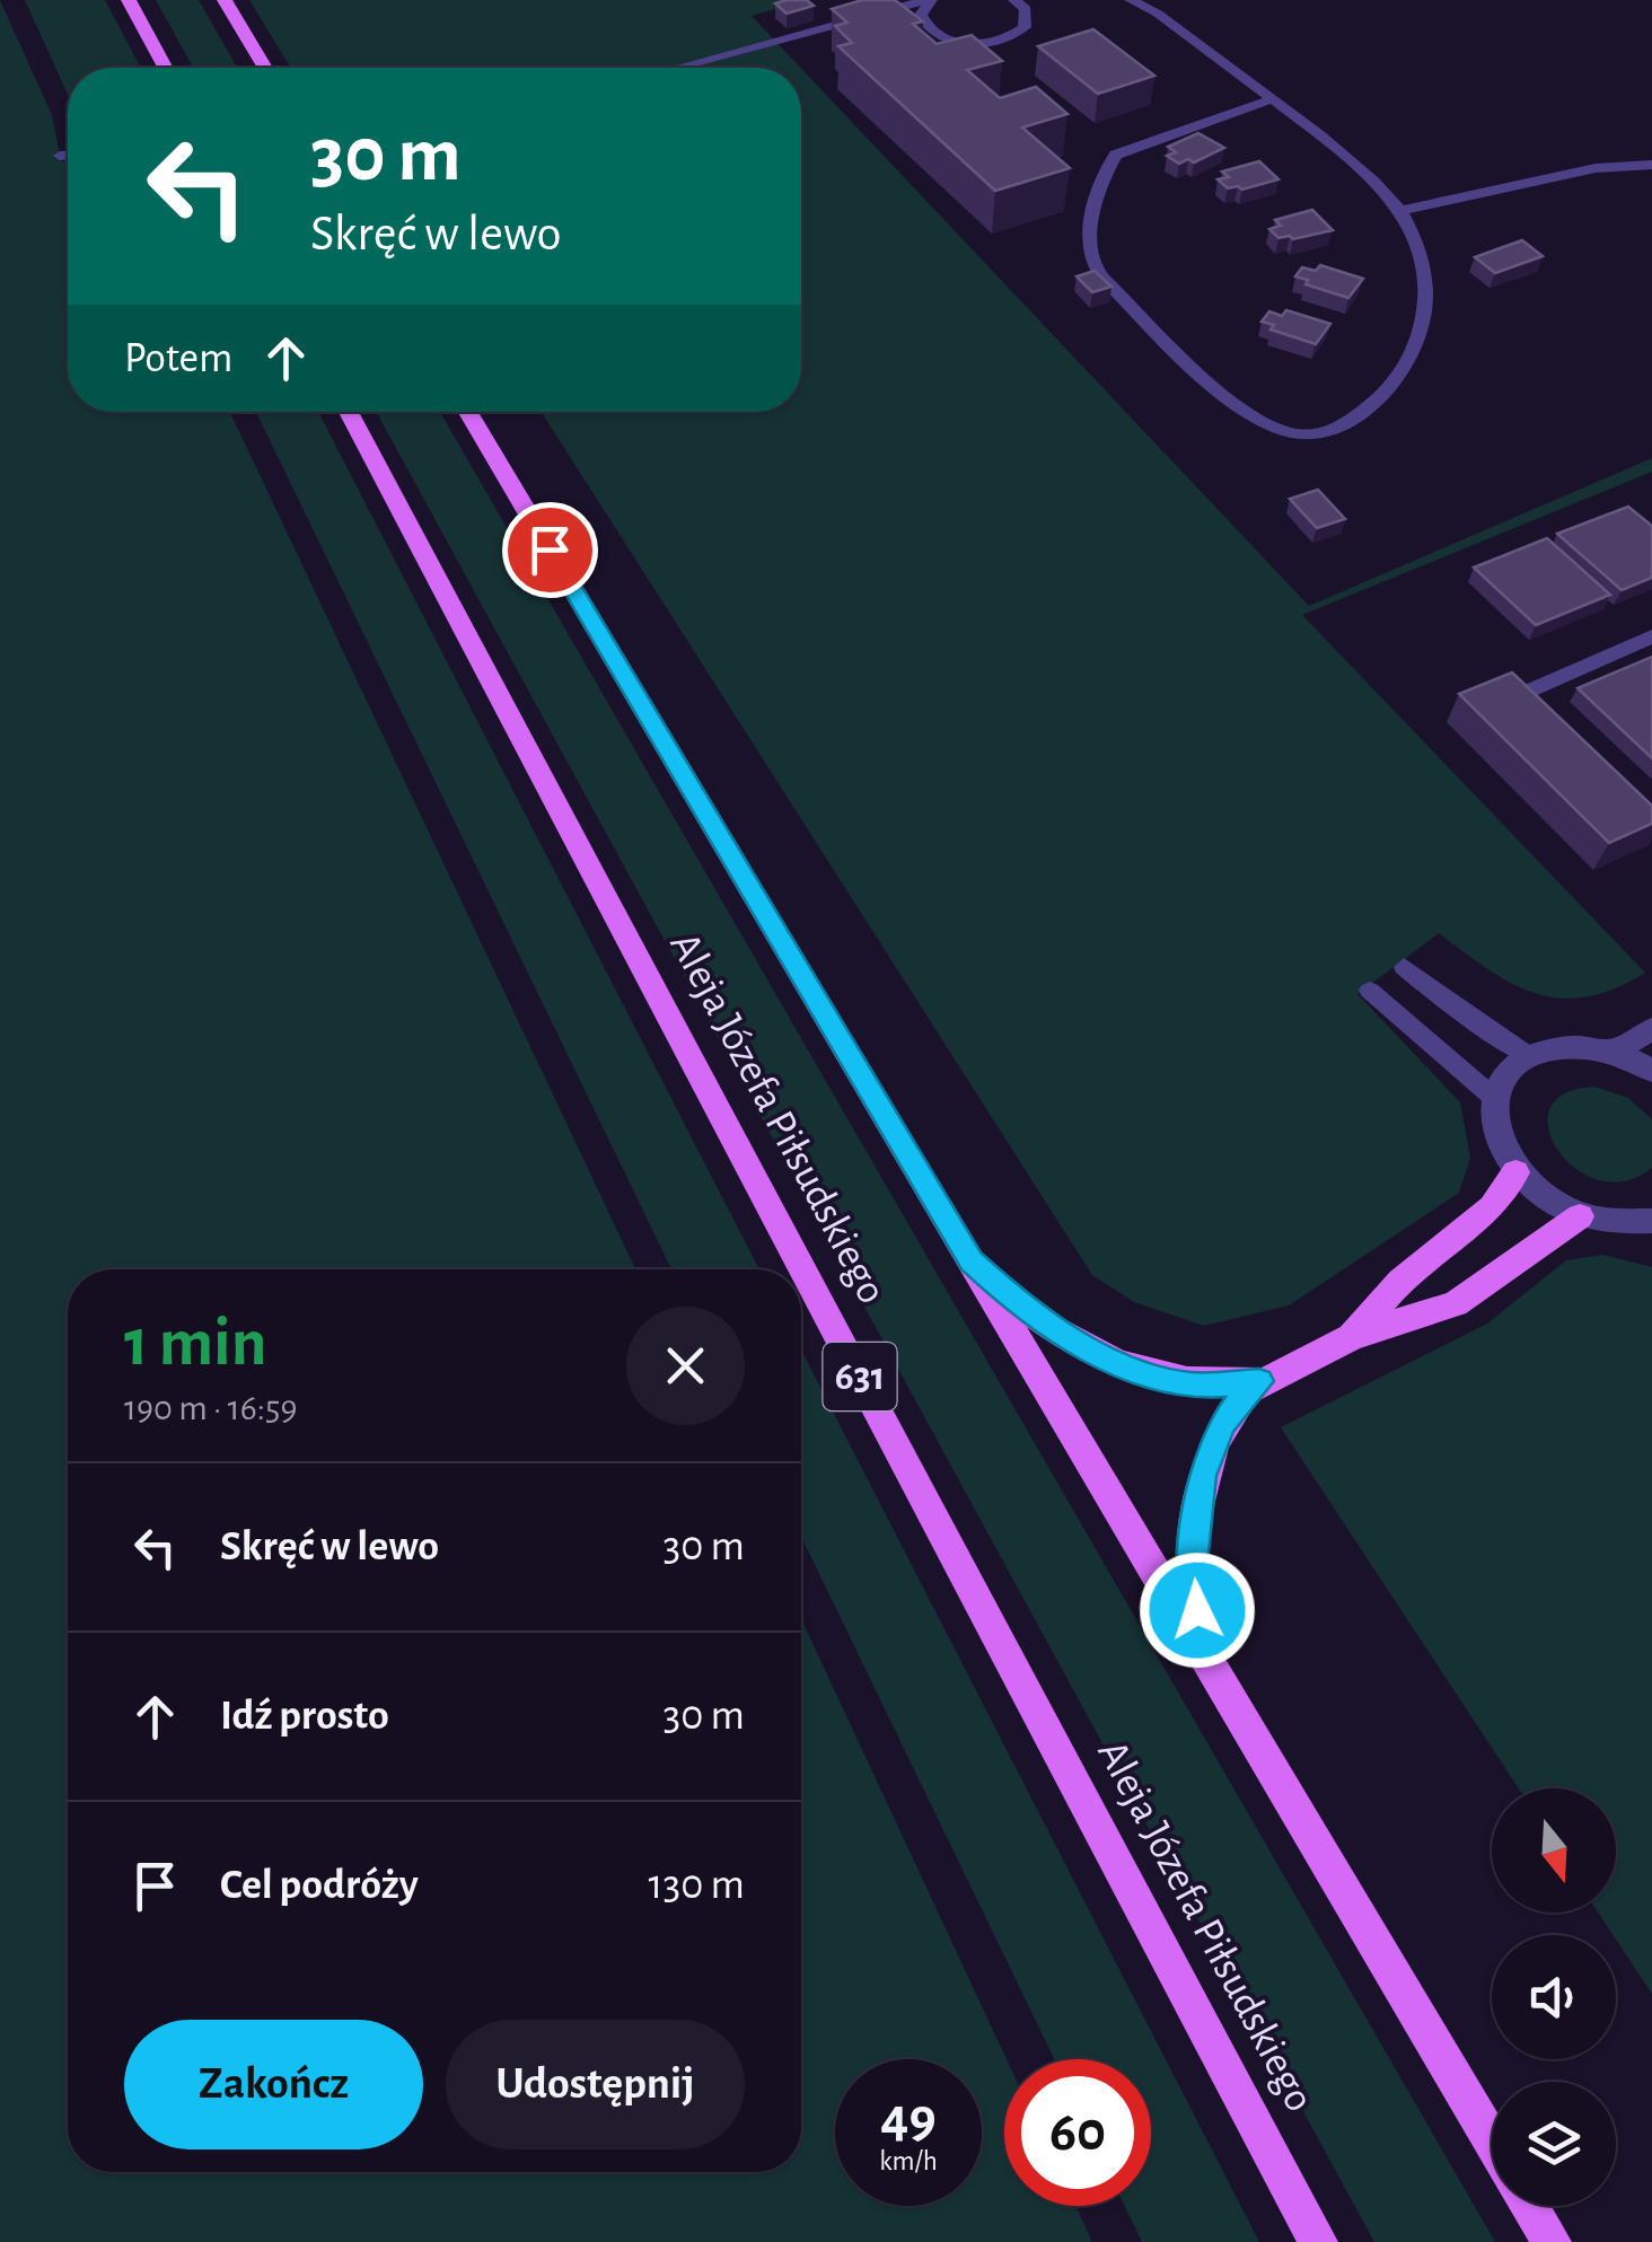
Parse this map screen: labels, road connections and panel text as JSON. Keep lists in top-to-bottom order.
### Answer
{
  "streets": {
    "main road": ["Aleja Józefa Piłsudskiego", "631"]
  },
  "north": "bottom",
  "page": {
    "turn": ["30 m", "Skręć w lewo"],
    "then": "Potem",
    "heading": ["1 min", "190 m · 16:59"],
    "list": [
      {
        "name": "Skręć w lewo",
        "value": "30 m"
      },
      {
        "name": "Idź prosto",
        "value": "30 m"
      },
      {
        "name": "Cel podróży",
        "value": "130 m"
      }
    ],
    "buttons": ["Zakończ", "Udostępnij"],
    "speed": "49 km/h",
    "limit": "60"
  }
}
